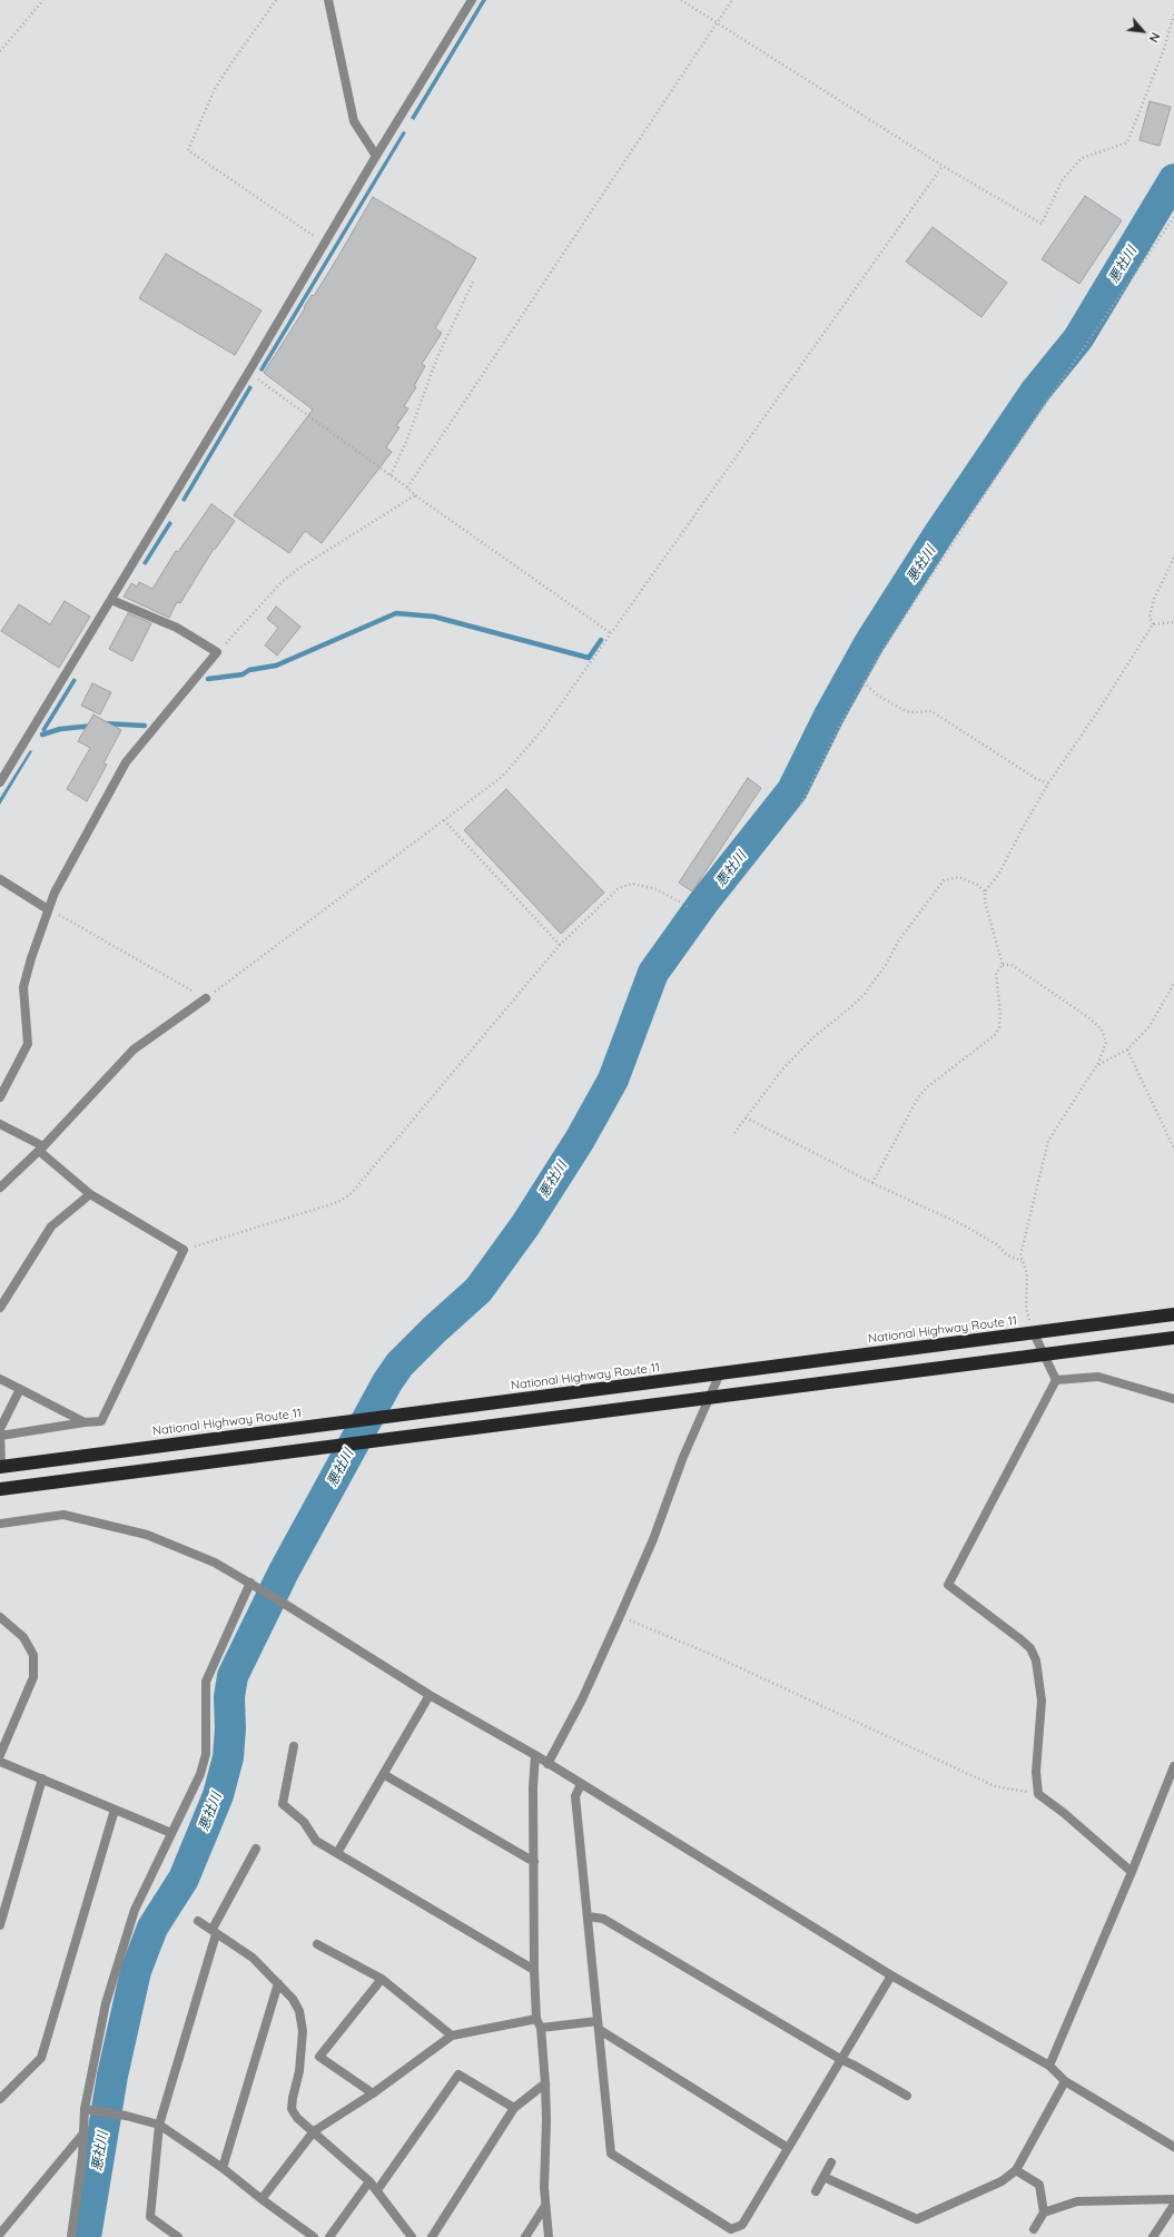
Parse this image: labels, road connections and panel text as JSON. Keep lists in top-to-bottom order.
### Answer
{
  "streets": {
    "highway": ["National Highway Route 11"]
  },
  "water": ["悪社川"],
  "north": "bottom right"
}
